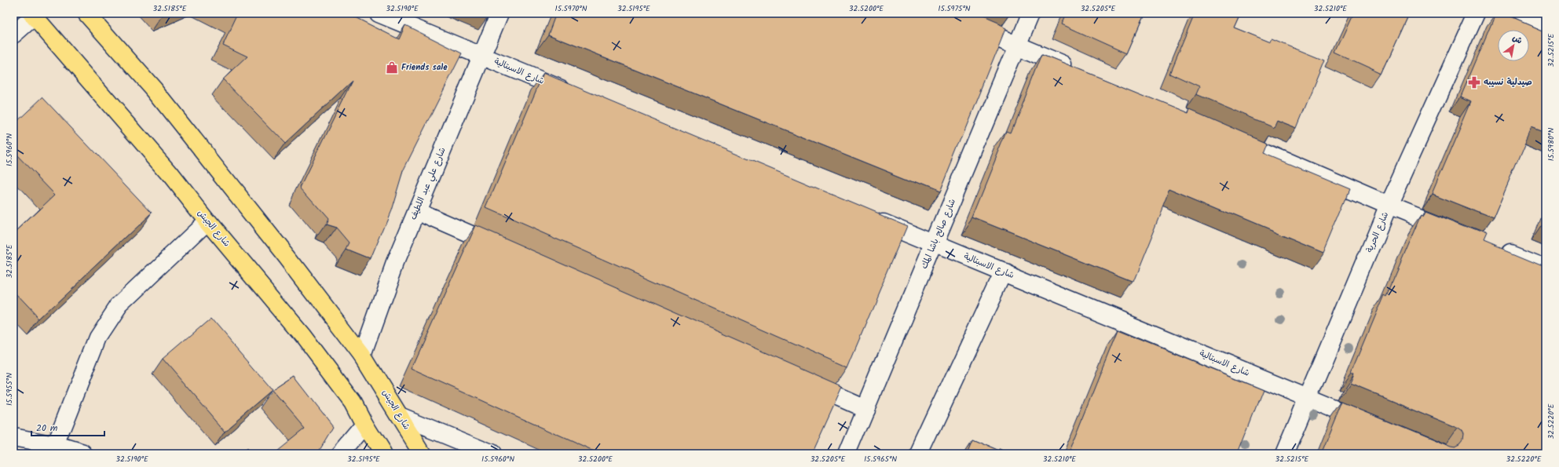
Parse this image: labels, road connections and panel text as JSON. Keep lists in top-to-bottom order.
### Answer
{
  "streets": {
    "highway": ["شارع الجيش"],
    "street": [
      "شارع الاسبتالية",
      "شارع علي عبد اللطيف",
      "شارع الحرية",
      "شارع صالح باشا المك"
    ]
  },
  "crossings": [
    ["شارع الاسبتالية", "شارع علي عبد اللطيف"],
    ["شارع الاسبتالية", "شارع الحرية"],
    ["شارع الاسبتالية", "شارع صالح باشا المك"],
    ["شارع علي عبد اللطيف", "شارع الجيش"]
  ],
  "places": {
    "shop": ["Friends sale"],
    "pharmacy": ["صيدلية نسيبه"]
  },
  "scale_bar": "20 m",
  "north": "top right",
  "coordinates": [
    "32.5185°E",
    "32.5190°E",
    "15.5970°N",
    "32.5195°E",
    "32.5200°E",
    "15.5975°N",
    "32.5205°E",
    "32.5210°E",
    "32.5215°E",
    "15.5980°N",
    "15.5960°N",
    "15.5955°N",
    "32.5220°E",
    "15.5965°N"
  ]
}
